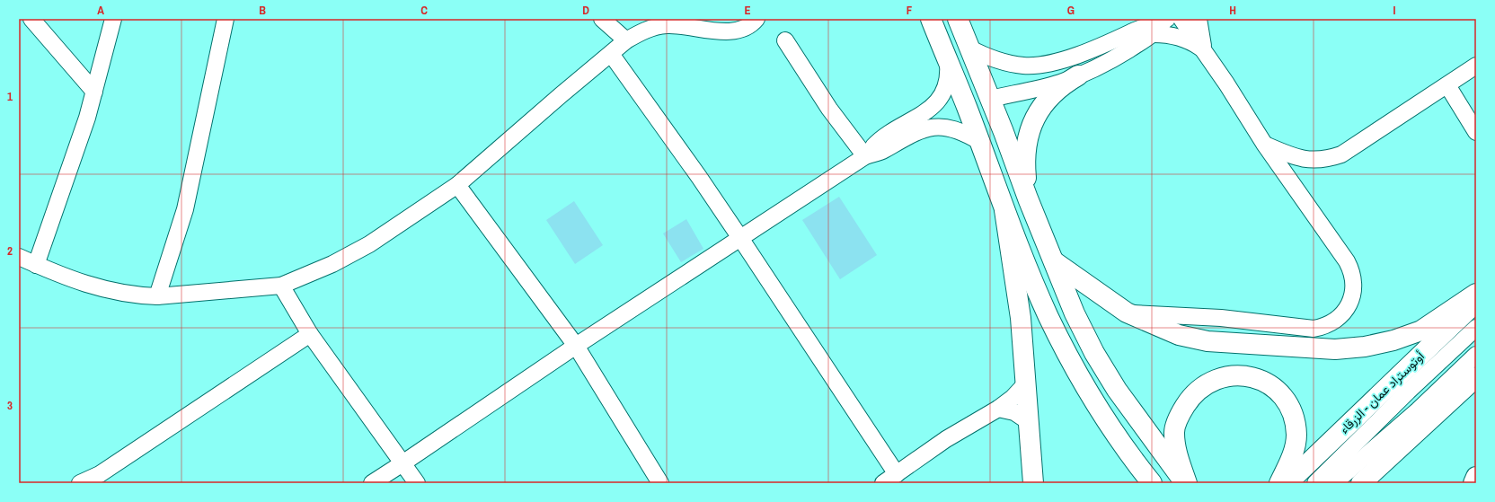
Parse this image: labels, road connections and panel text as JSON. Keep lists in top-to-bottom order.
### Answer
{
  "streets": {
    "main road": ["أوتوستراد عمان - الزرقاء"]
  },
  "grid": {
    "columns": [
      "A",
      "B",
      "C",
      "D",
      "E",
      "F",
      "G",
      "H",
      "I"
    ],
    "rows": ["1", "2", "3"]
  }
}
